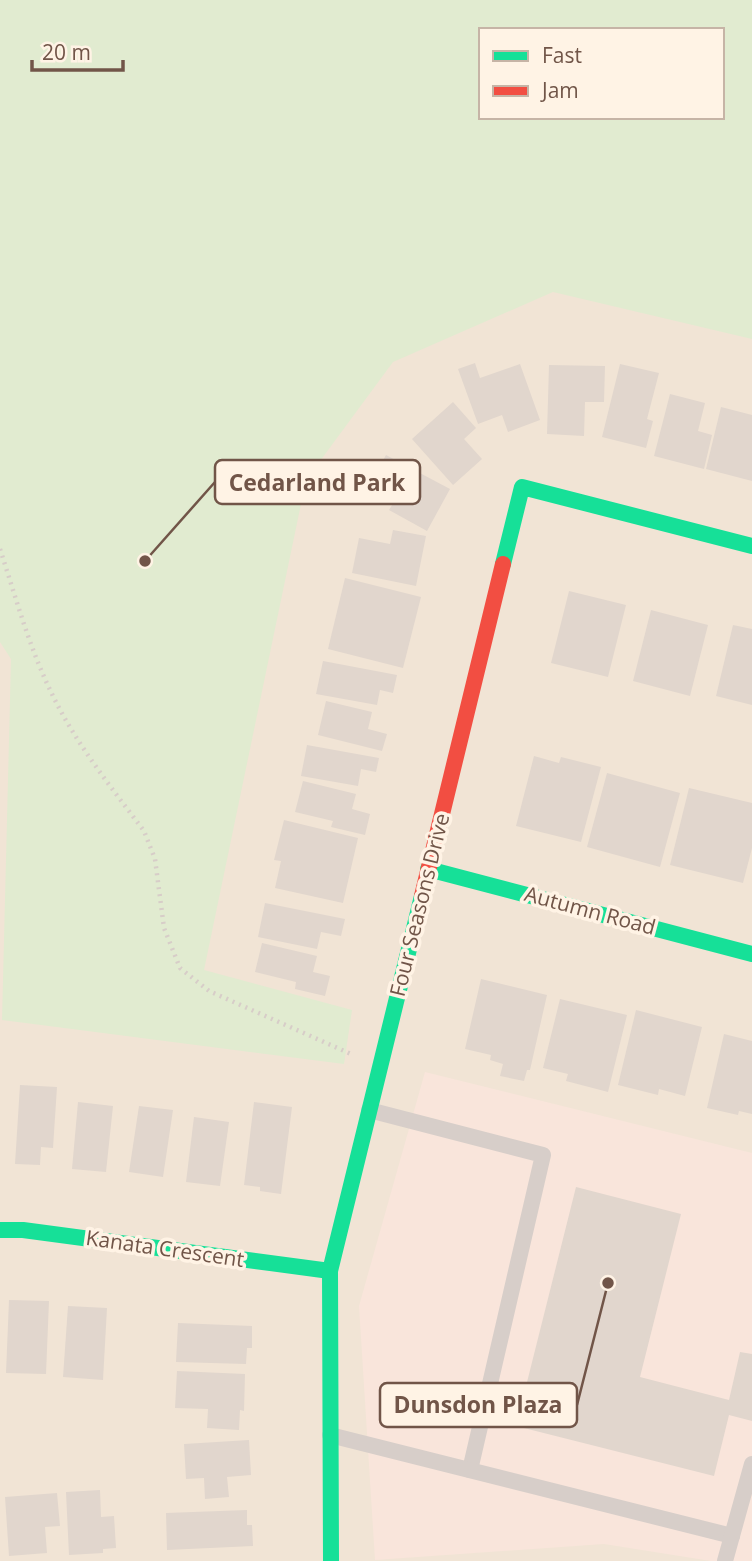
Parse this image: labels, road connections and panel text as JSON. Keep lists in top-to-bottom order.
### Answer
{
  "streets": {
    "street": ["Four Seasons Drive", "Autumn Road", "Kanata Crescent"]
  },
  "crossings": [
    ["Four Seasons Drive", "Autumn Road"],
    ["Four Seasons Drive", "Kanata Crescent"]
  ],
  "places": ["Cedarland Park", "Dunsdon Plaza"],
  "legend": ["Fast", "Jam"],
  "scale_bar": "20 m"
}
